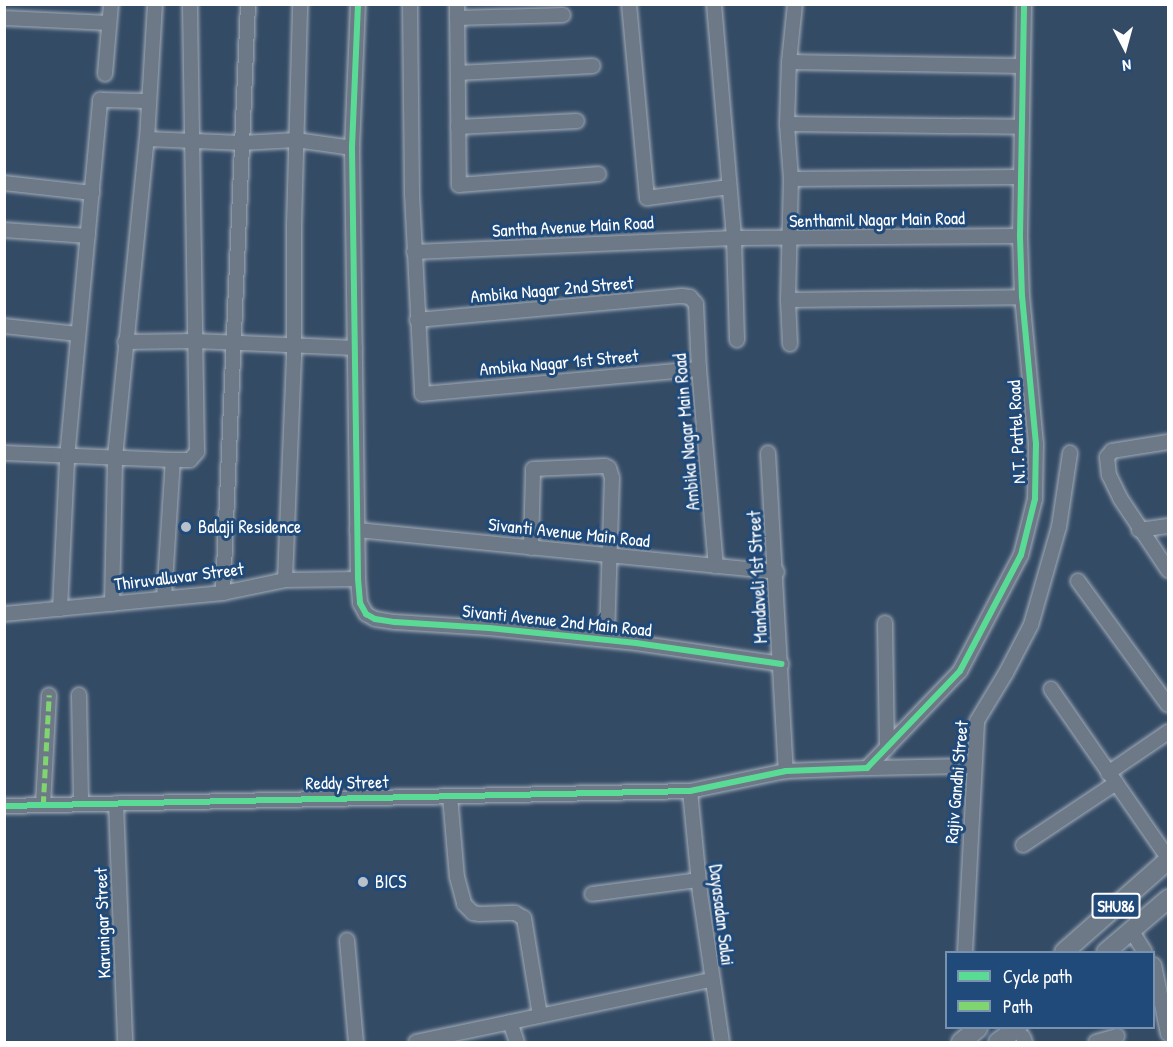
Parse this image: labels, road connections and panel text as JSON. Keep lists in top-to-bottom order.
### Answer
{
  "streets": {
    "main road": ["SHU86"],
    "street": [
      "Senthamil Nagar Main Road",
      "Santha Avenue Main Road",
      "Ambika Nagar 2nd Street",
      "Ambika Nagar 1st Street",
      "Ambika Nagar Main Road",
      "N.T. Pattel Road",
      "Sivanti Avenue Main Road",
      "Thiruvalluvar Street",
      "Mandaveli 1st Street",
      "Sivanti Avenue 2nd Main Road",
      "Rajiv Gandhi Street",
      "Reddy Street",
      "Dayasadan Salai",
      "Karunigar Street"
    ]
  },
  "crossings": [
    ["Senthamil Nagar Main Road", "Santha Avenue Main Road"],
    ["Senthamil Nagar Main Road", "N.T. Pattel Road"],
    ["Ambika Nagar 2nd Street", "Ambika Nagar 1st Street"],
    ["Ambika Nagar 2nd Street", "Ambika Nagar Main Road"],
    ["Ambika Nagar 1st Street", "Ambika Nagar Main Road"],
    ["Ambika Nagar Main Road", "Sivanti Avenue Main Road"],
    ["Sivanti Avenue Main Road", "Mandaveli 1st Street"],
    ["Sivanti Avenue Main Road", "Sivanti Avenue 2nd Main Road"],
    ["Thiruvalluvar Street", "Sivanti Avenue 2nd Main Road"],
    ["Mandaveli 1st Street", "Sivanti Avenue 2nd Main Road"],
    ["Reddy Street", "Dayasadan Salai"],
    ["Reddy Street", "Karunigar Street"]
  ],
  "places": ["Balaji Residence", "BICS"],
  "legend": ["Cycle path", "Path"],
  "north": "bottom"
}
